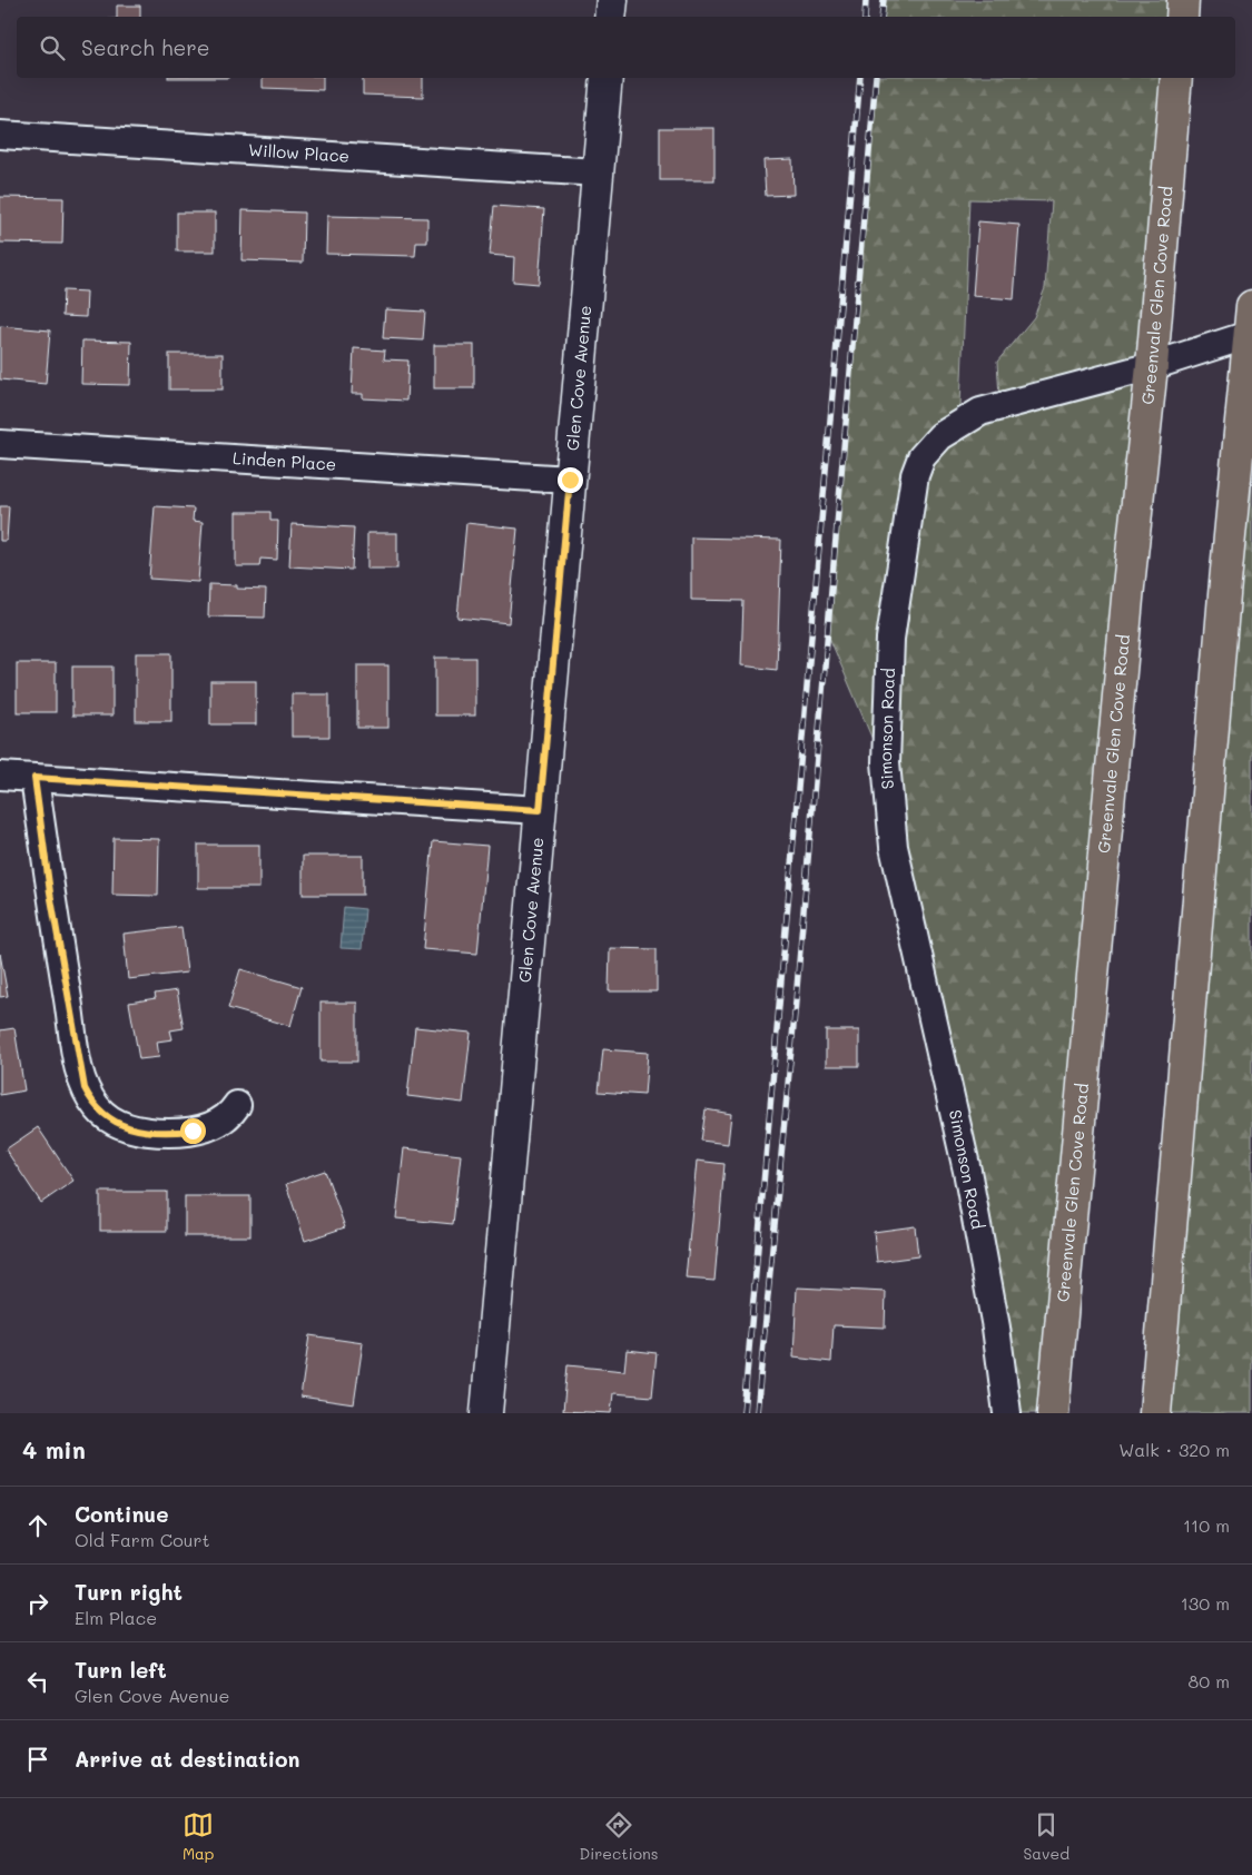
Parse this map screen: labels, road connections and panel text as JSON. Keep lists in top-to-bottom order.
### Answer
{
  "streets": {
    "main road": ["Greenvale Glen Cove Road", "Glen Cove Avenue"],
    "street": ["Willow Place", "Linden Place", "Simonson Road"]
  },
  "crossings": [
    ["Willow Place", "Glen Cove Avenue"],
    ["Greenvale Glen Cove Road", "Simonson Road"],
    ["Glen Cove Avenue", "Linden Place"]
  ],
  "page": {
    "search": "Search here",
    "heading": ["4 min", "Walk · 320 m"],
    "list": [
      ["Continue", "Old Farm Court", "110 m"],
      ["Turn right", "Elm Place", "130 m"],
      ["Turn left", "Glen Cove Avenue", "80 m"],
      "Arrive at destination"
    ],
    "nav": ["Map", "Directions", "Saved"]
  }
}
